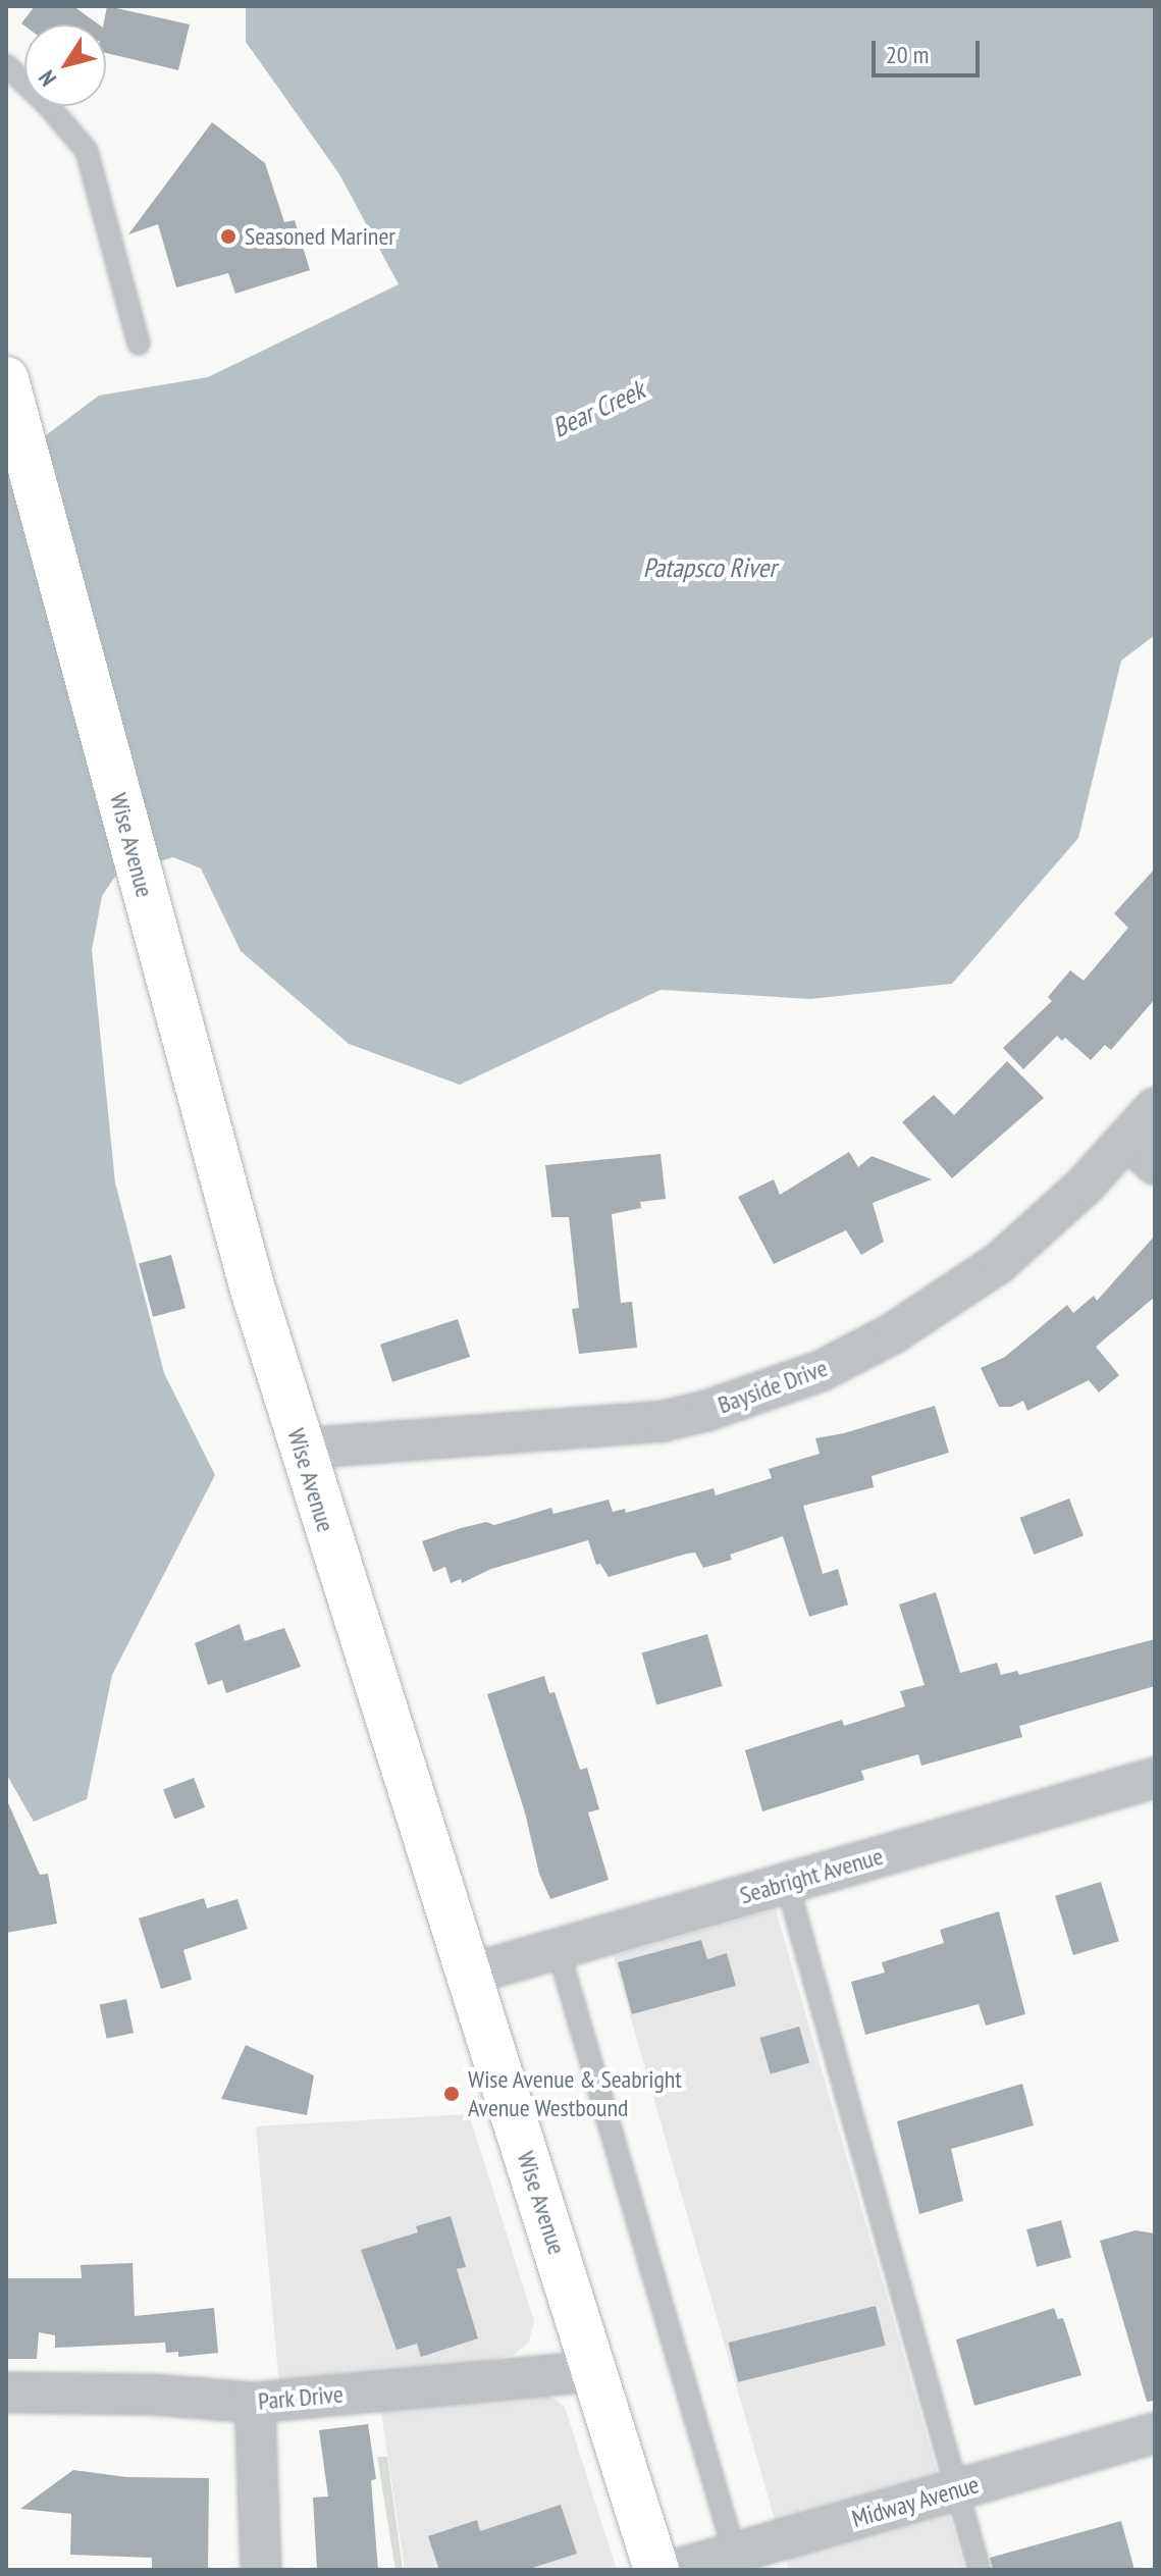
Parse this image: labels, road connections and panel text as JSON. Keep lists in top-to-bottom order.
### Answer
{
  "streets": {
    "main road": ["Wise Avenue"],
    "street": [
      "Bayside Drive",
      "Seabright Avenue",
      "Park Drive",
      "Midway Avenue"
    ]
  },
  "crossings": [
    ["Wise Avenue", "Bayside Drive"],
    ["Wise Avenue", "Seabright Avenue"],
    ["Wise Avenue", "Park Drive"]
  ],
  "water": ["Bear Creek", "Patapsco River"],
  "places": ["Seasoned Mariner", "Wise Avenue & Seabright Avenue Westbound"],
  "scale_bar": "20 m",
  "north": "bottom left"
}
